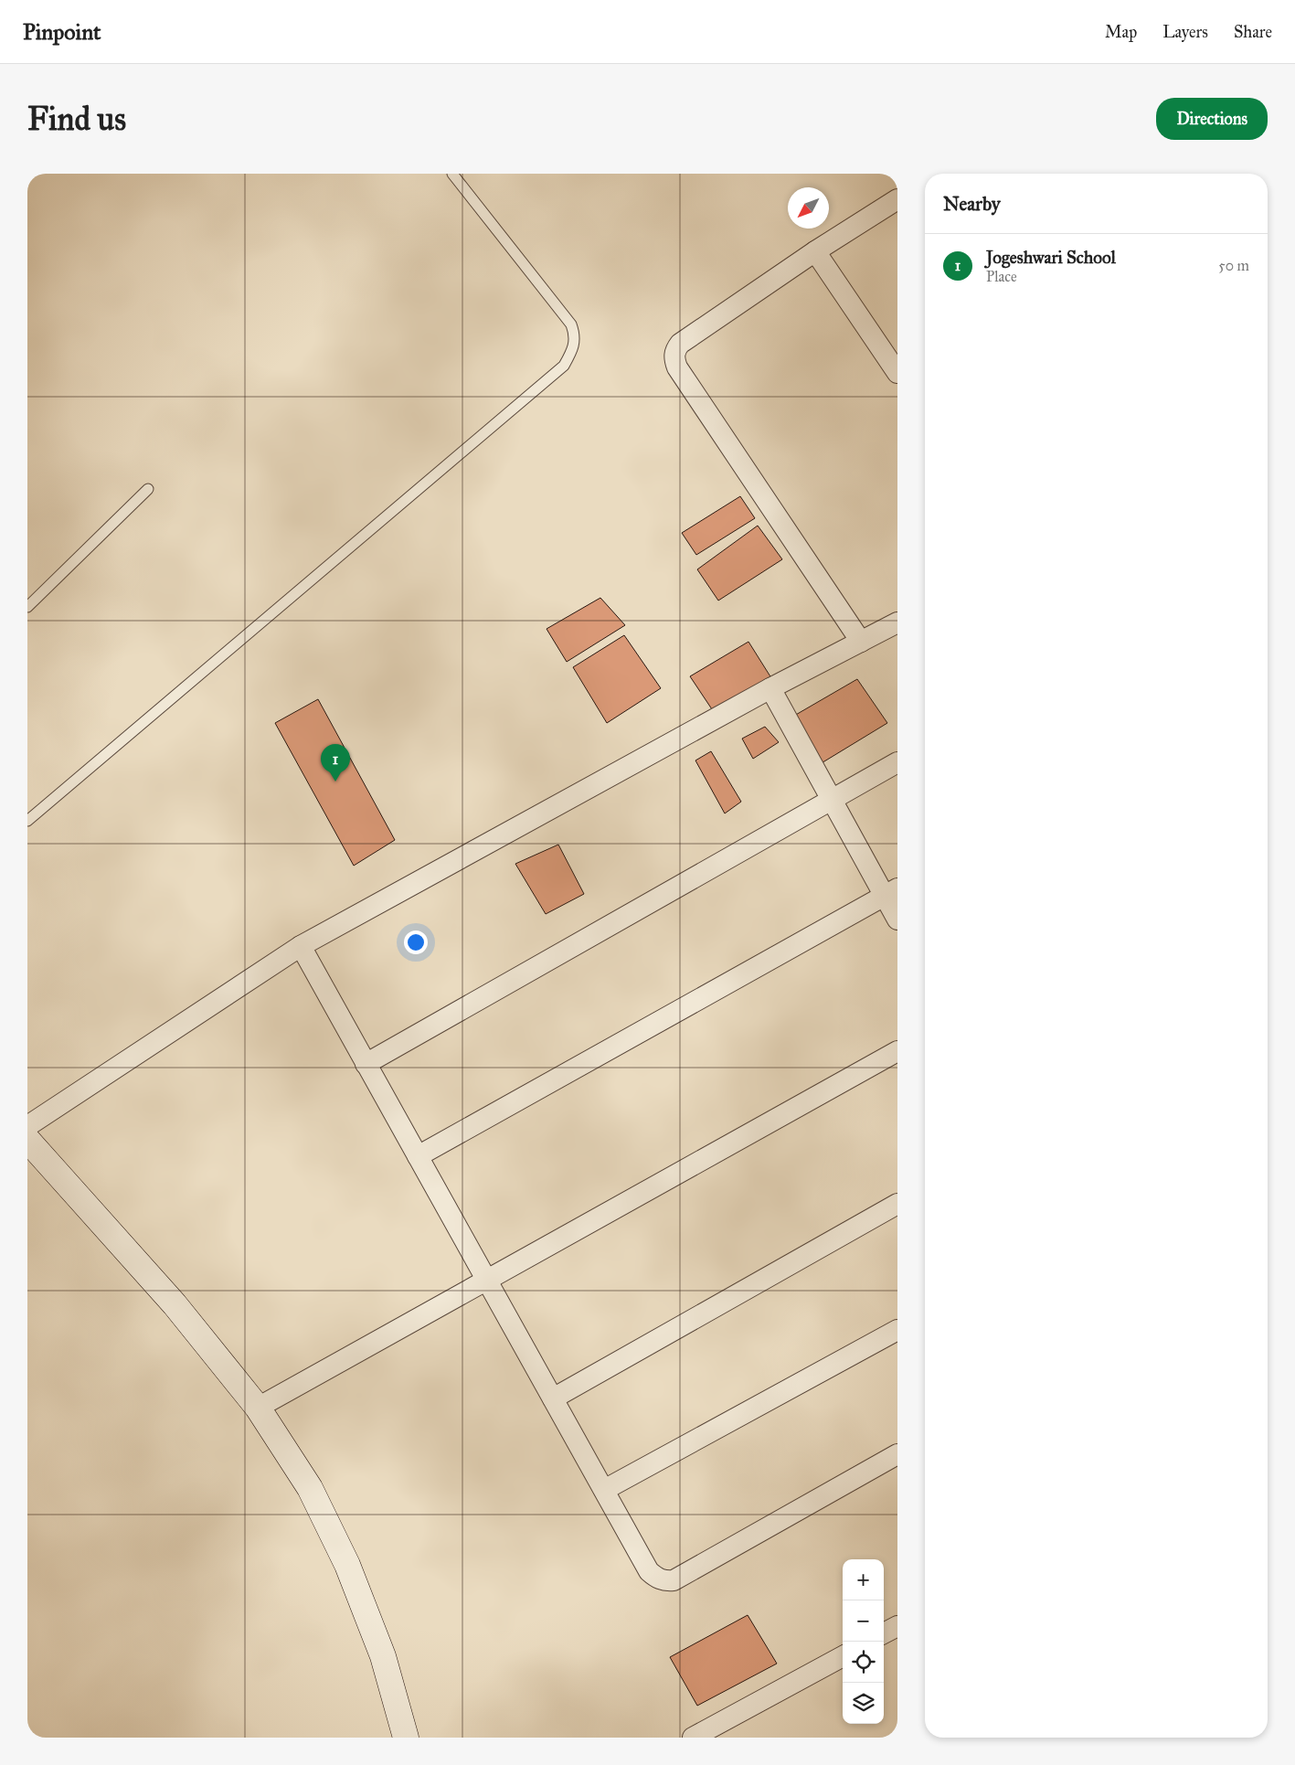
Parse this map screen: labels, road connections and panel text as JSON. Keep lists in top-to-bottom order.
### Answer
{
  "north": "bottom left",
  "page": {
    "header": "Pinpoint",
    "nav": ["Map", "Layers", "Share"],
    "buttons": "Directions",
    "title": "Find us",
    "heading": "Nearby",
    "list": [
      {
        "mark": "1",
        "name": "Jogeshwari School",
        "note": "Place",
        "value": "50 m"
      }
    ],
    "pins": "1",
    "map_buttons": ["+", "−"]
  }
}
